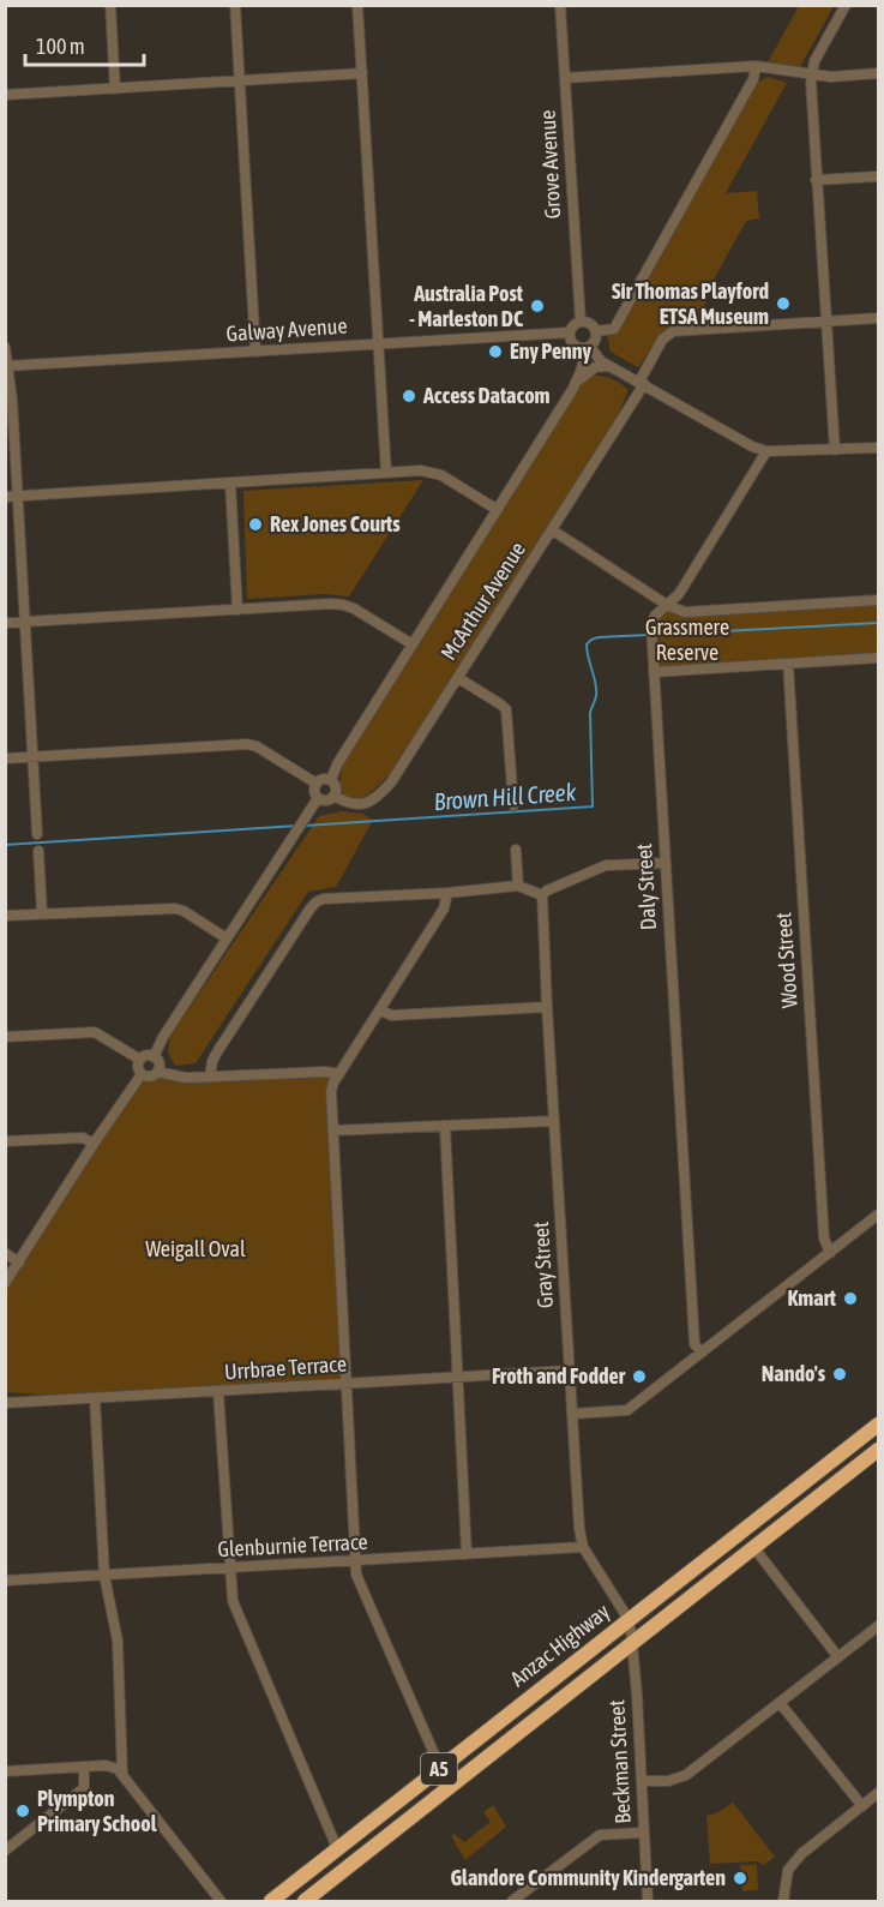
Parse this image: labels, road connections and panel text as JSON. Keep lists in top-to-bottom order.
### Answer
{
  "streets": {
    "highway": ["Anzac Highway", "A5"],
    "street": [
      "Grove Avenue",
      "Galway Avenue",
      "McArthur Avenue",
      "Daly Street",
      "Wood Street",
      "Gray Street",
      "Urrbrae Terrace",
      "Glenburnie Terrace",
      "Beckman Street"
    ]
  },
  "crossings": [
    ["Gray Street", "Urrbrae Terrace"],
    ["Gray Street", "Glenburnie Terrace"],
    ["Gray Street", "Anzac Highway"],
    ["Gray Street", "Beckman Street"],
    ["Anzac Highway", "Beckman Street"]
  ],
  "water": ["Brown Hill Creek"],
  "parks": ["Grassmere Reserve", "Weigall Oval"],
  "places": [
    "Sir Thomas Playford ETSA Museum",
    "Australia Post - Marleston DC",
    "Eny Penny",
    "Access Datacom",
    "Rex Jones Courts",
    "Kmart",
    "Nando's",
    "Froth and Fodder",
    "Plympton Primary School",
    "Glandore Community Kindergarten"
  ],
  "scale_bar": "100 m"
}
